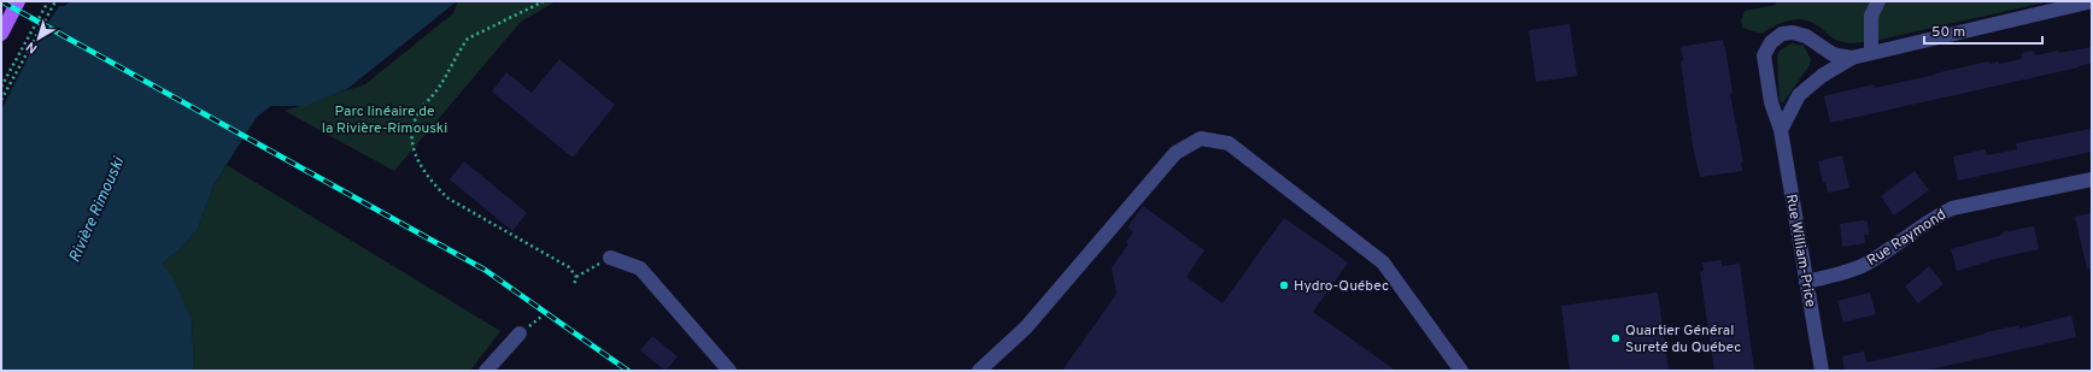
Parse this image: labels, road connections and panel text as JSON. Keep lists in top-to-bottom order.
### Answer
{
  "streets": {
    "street": ["Rue Raymond", "Rue William-Price"]
  },
  "crossings": [
    ["Rue Raymond", "Rue William-Price"]
  ],
  "water": ["Rivière Rimouski"],
  "parks": ["Parc linéaire de la Rivière-Rimouski"],
  "places": ["Hydro-Québec", "Quartier Général Sureté du Québec"],
  "scale_bar": "50 m",
  "north": "bottom left"
}
